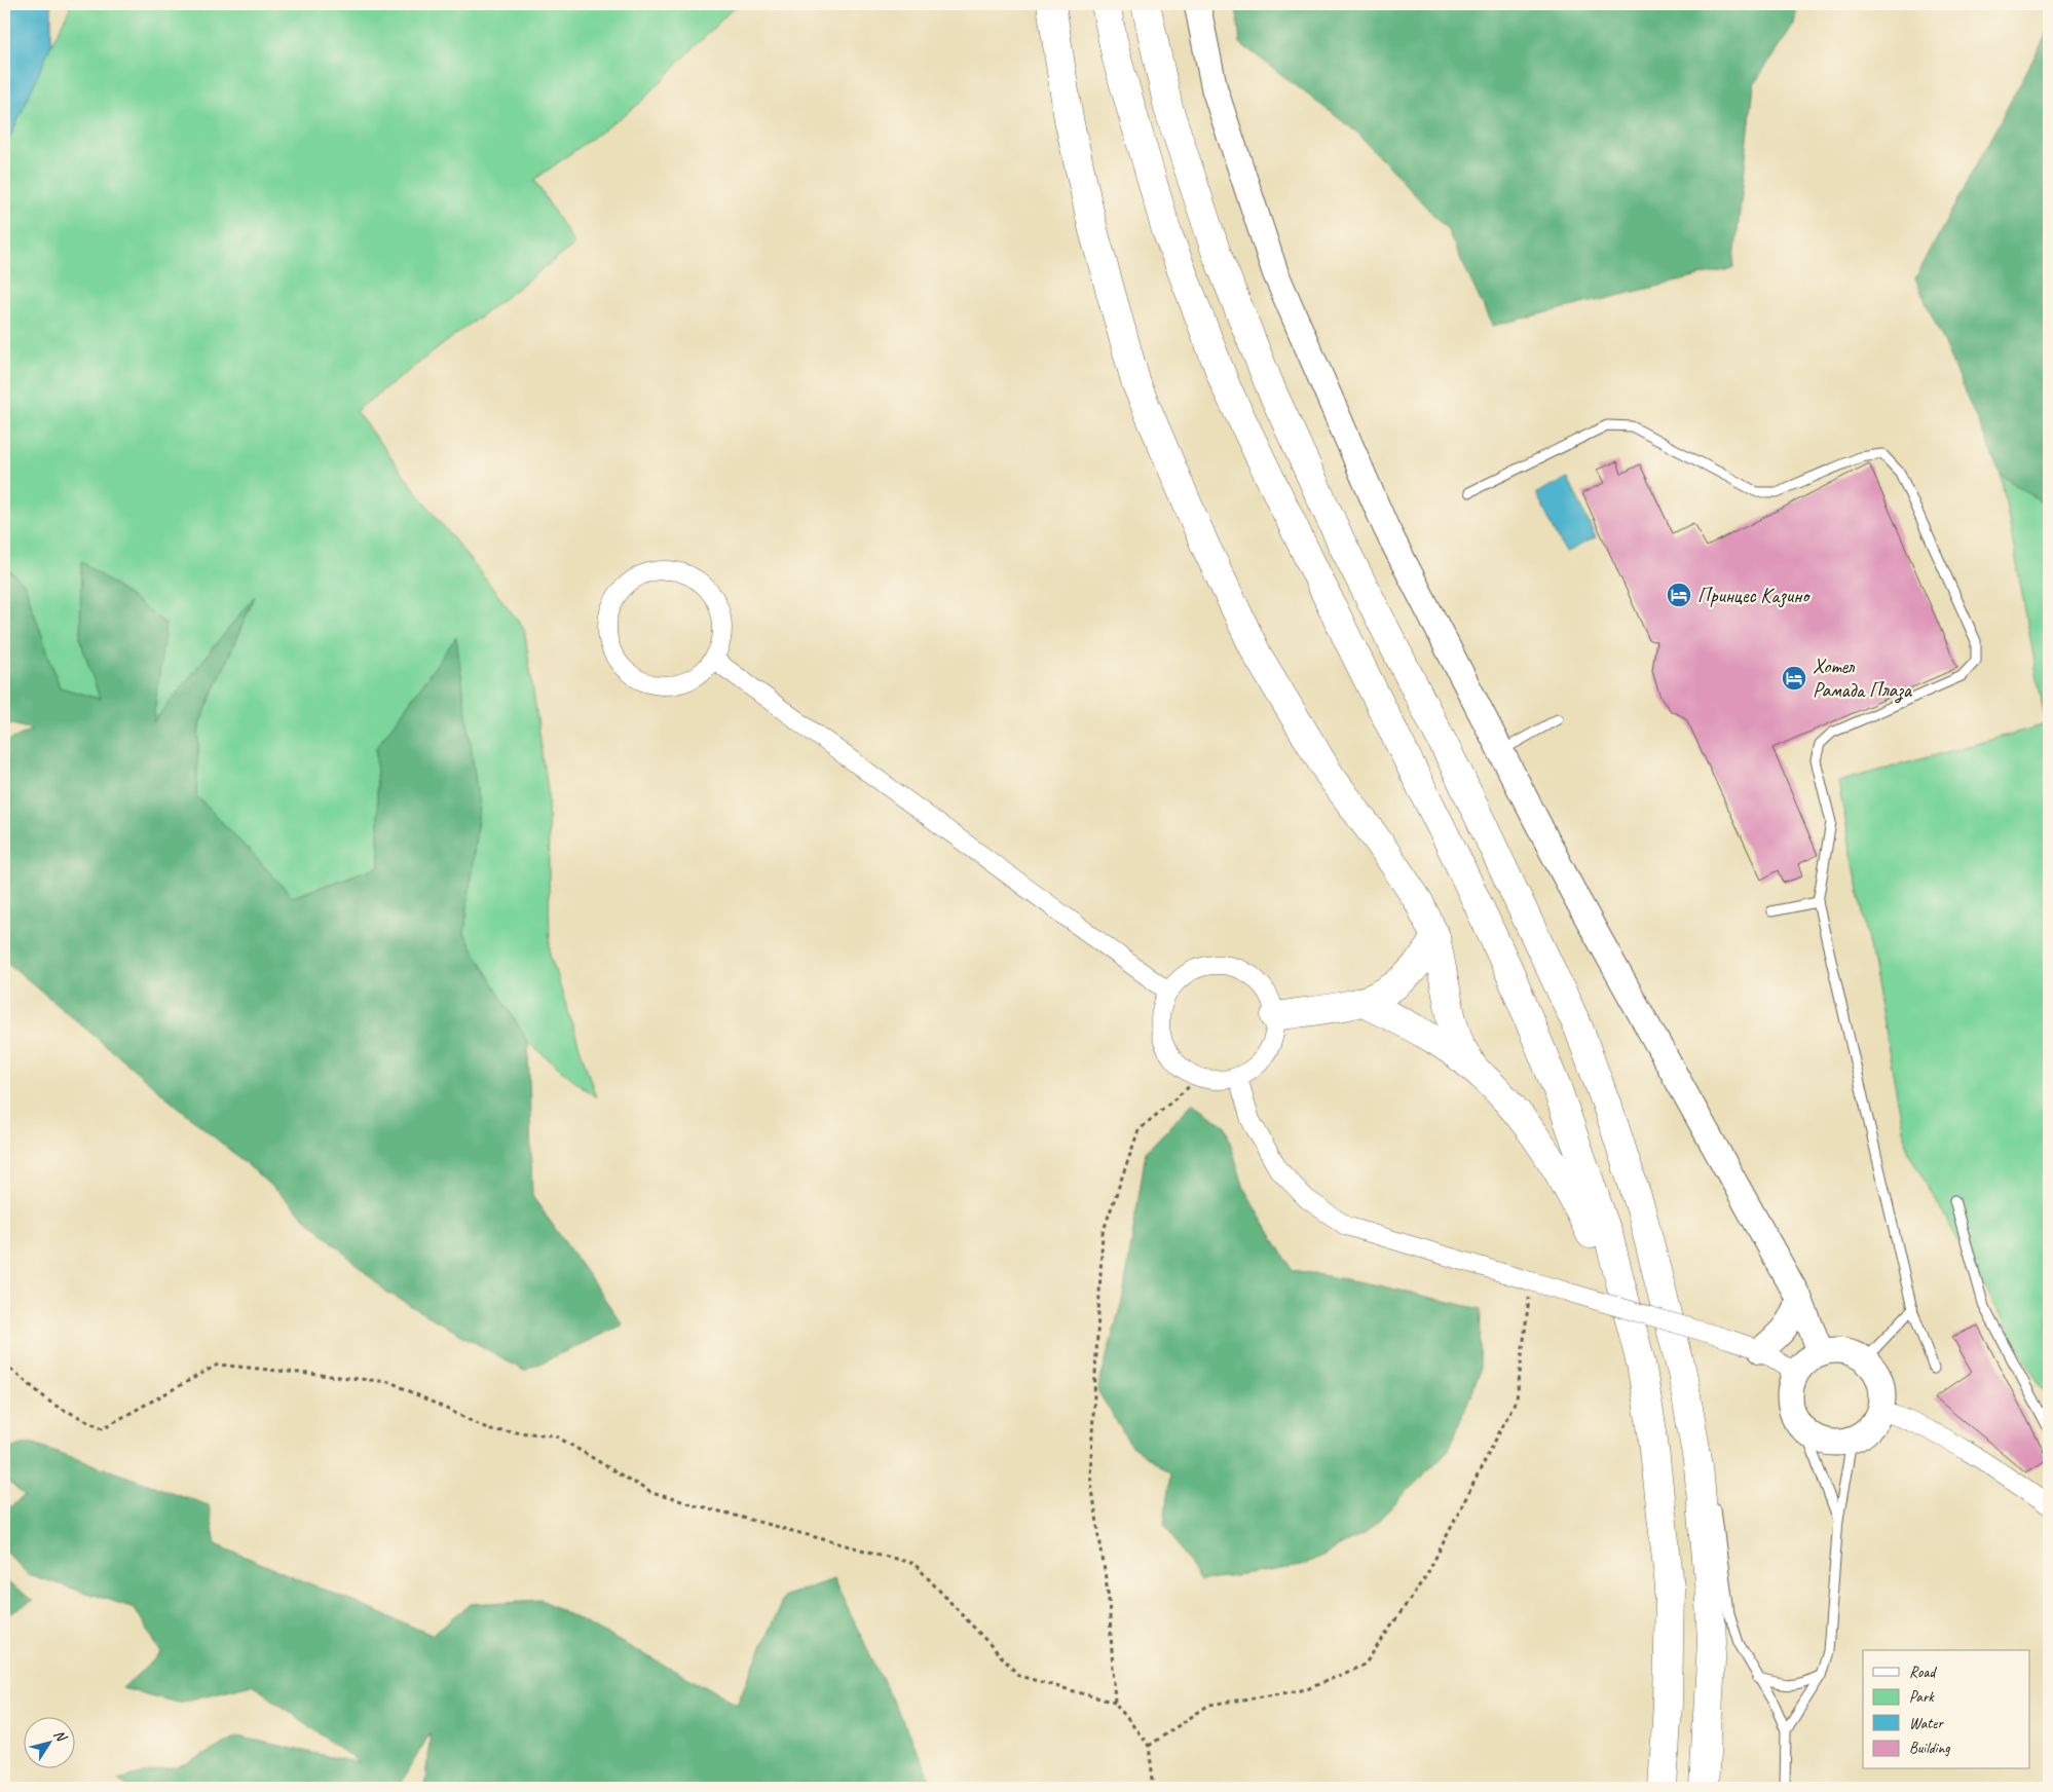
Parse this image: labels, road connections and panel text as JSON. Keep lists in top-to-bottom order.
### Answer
{
  "places": {
    "hotel": ["Принцес Казино", "Хотел Рамада Плаза"]
  },
  "legend": [
    "Road",
    "Park",
    "Water",
    "Building"
  ],
  "north": "top right"
}
